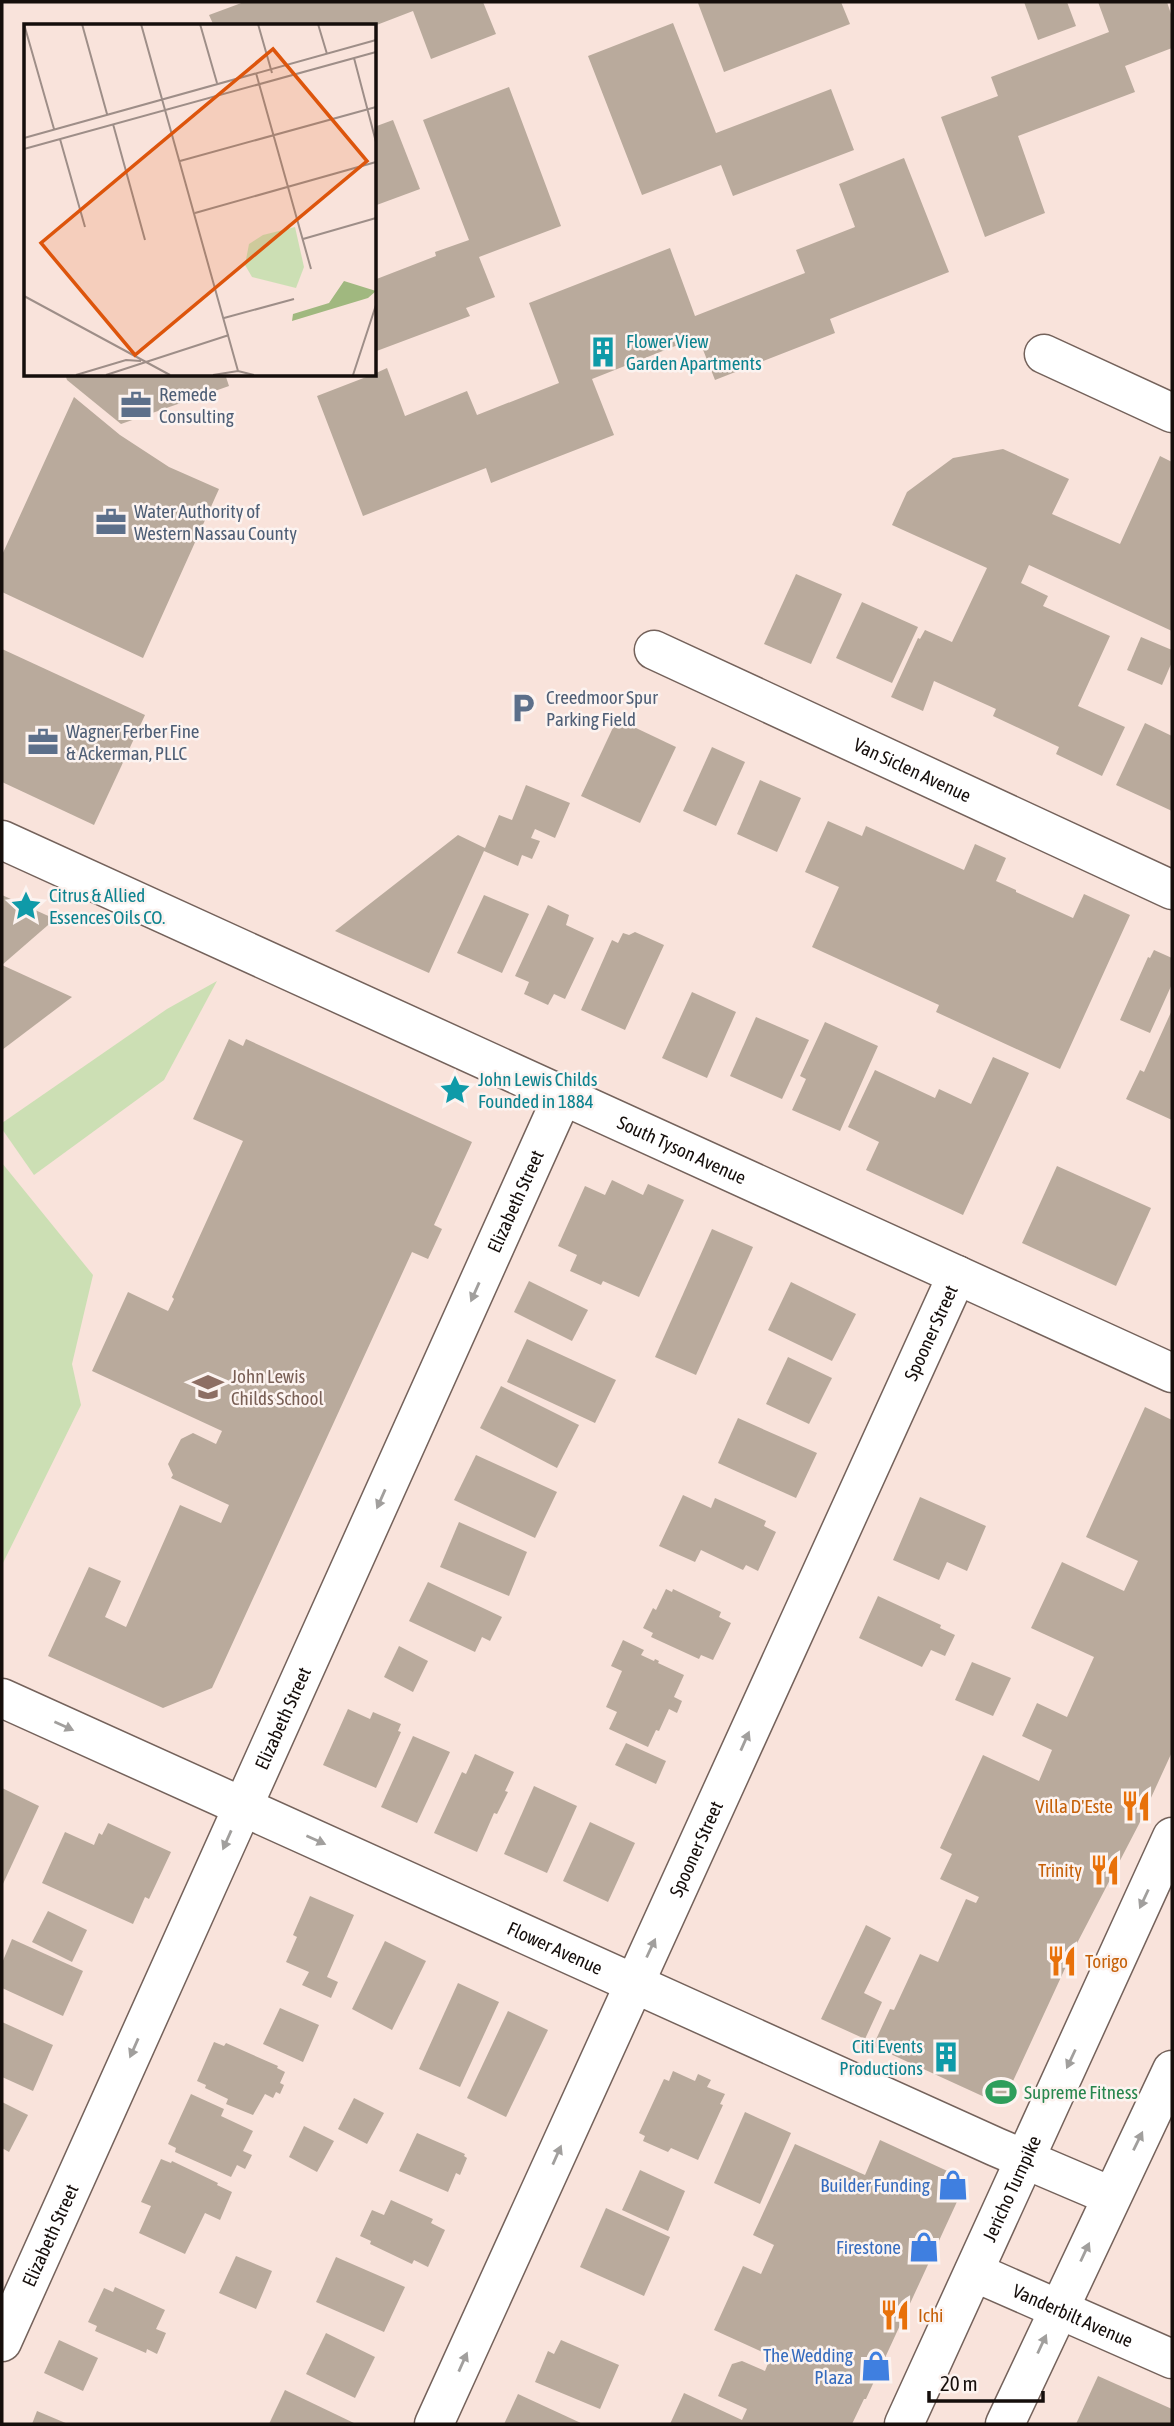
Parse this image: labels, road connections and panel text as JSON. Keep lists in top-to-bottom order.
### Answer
{
  "streets": {
    "street": [
      "Van Siclen Avenue",
      "South Tyson Avenue",
      "Elizabeth Street",
      "Spooner Street",
      "Flower Avenue",
      "Jericho Turnpike",
      "Vanderbilt Avenue"
    ]
  },
  "crossings": [
    ["South Tyson Avenue", "Elizabeth Street"],
    ["South Tyson Avenue", "Spooner Street"],
    ["Elizabeth Street", "Flower Avenue"],
    ["Spooner Street", "Flower Avenue"],
    ["Flower Avenue", "Jericho Turnpike"],
    ["Jericho Turnpike", "Vanderbilt Avenue"]
  ],
  "one_way": ["Elizabeth Street", "Spooner Street", "Flower Avenue"],
  "places": {
    "building": ["Flower View Garden Apartments", "Citi Events Productions"],
    "office": ["Remede Consulting", "Water Authority of Western Nassau County", "Wagner Ferber Fine & Ackerman, PLLC"],
    "parking": ["Creedmoor Spur Parking Field"],
    "place": ["Citrus & Allied Essences Oils CO.", "John Lewis Childs Founded in 1884"],
    "school or university": ["John Lewis Childs School"],
    "restaurant": [
      "Villa D'Este",
      "Trinity",
      "Torigo",
      "Ichi"
    ],
    "sports": ["Supreme Fitness"],
    "shop": ["Builder Funding", "Firestone", "The Wedding Plaza"]
  },
  "scale_bar": "20 m"
}
